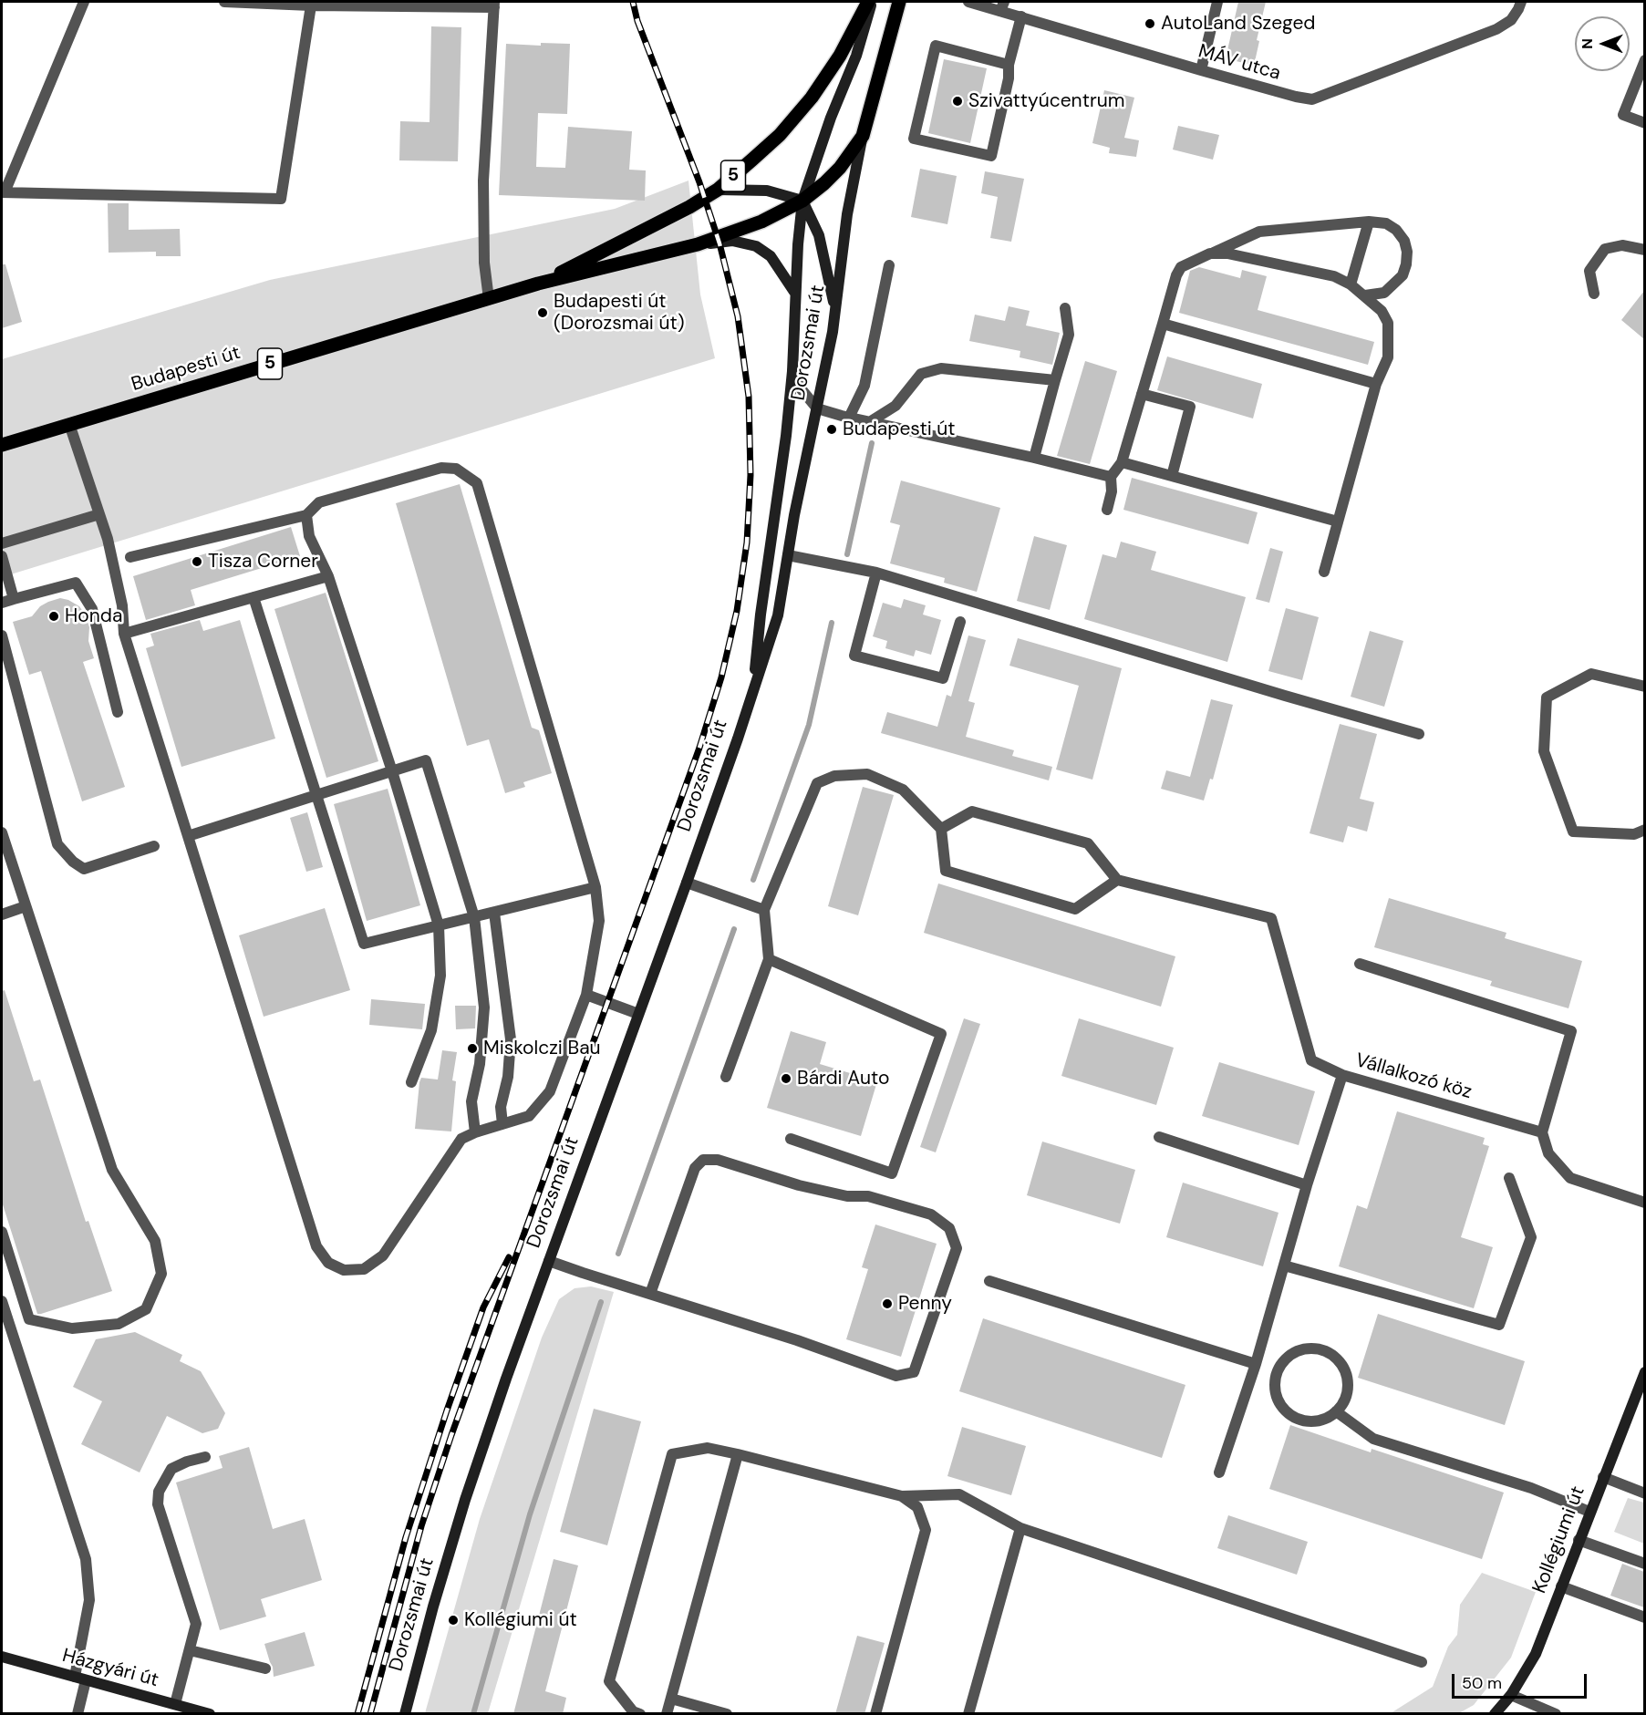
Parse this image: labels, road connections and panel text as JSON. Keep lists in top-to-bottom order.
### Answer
{
  "streets": {
    "main road": [
      "5",
      "Dorozsmai út",
      "Budapesti út",
      "Kollégiumi út",
      "Házgyári út"
    ],
    "street": ["MÁV utca", "Vállalkozó köz"]
  },
  "crossings": [
    ["Dorozsmai út", "Budapesti út"]
  ],
  "places": [
    "AutoLand Szeged",
    "Szivattyúcentrum",
    "Budapesti út (Dorozsmai út)",
    "Budapesti út",
    "Tisza Corner",
    "Honda",
    "Miskolczi Bau",
    "Bárdi Auto",
    "Penny",
    "Kollégiumi út"
  ],
  "scale_bar": "50 m",
  "north": "left"
}
